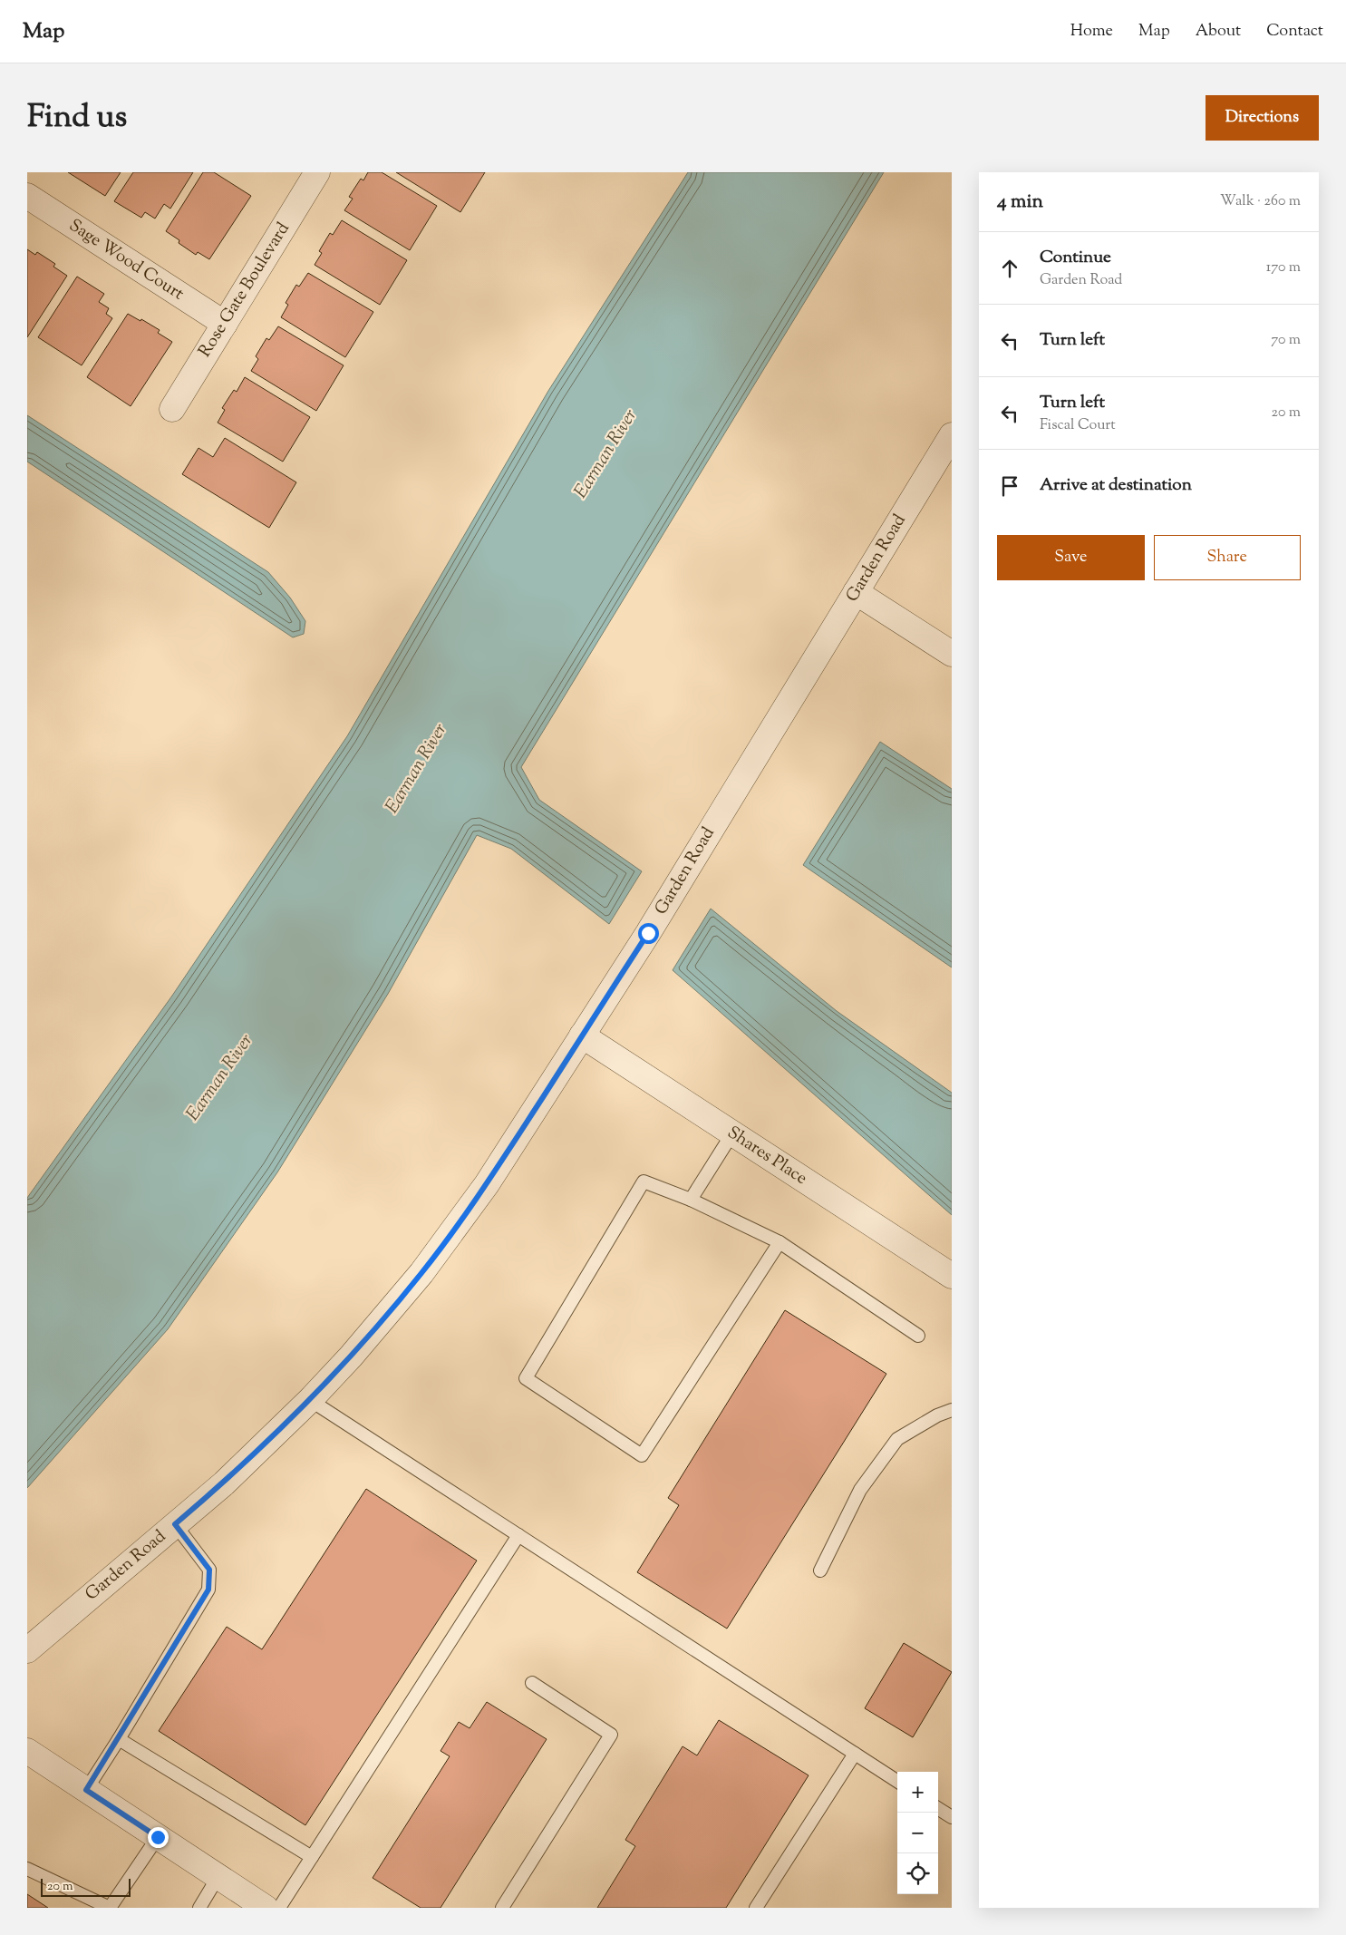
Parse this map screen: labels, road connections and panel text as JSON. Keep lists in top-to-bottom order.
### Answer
{
  "streets": {
    "street": [
      "Sage Wood Court",
      "Rose Gate Boulevard",
      "Garden Road",
      "Shares Place"
    ]
  },
  "crossings": [
    ["Sage Wood Court", "Rose Gate Boulevard"],
    ["Garden Road", "Shares Place"]
  ],
  "water": ["Earman River"],
  "scale_bar": "20 m",
  "page": {
    "header": "Map",
    "nav": [
      "Home",
      "Map",
      "About",
      "Contact"
    ],
    "title": "Find us",
    "buttons": [
      "Directions",
      ["Save", "Share"]
    ],
    "heading": ["4 min", "Walk · 260 m"],
    "list": [
      ["Continue", "Garden Road", "170 m"],
      ["Turn left", "70 m"],
      ["Turn left", "Fiscal Court", "20 m"],
      "Arrive at destination"
    ],
    "map_buttons": ["+", "−"],
    "scale": "20 m"
  }
}
